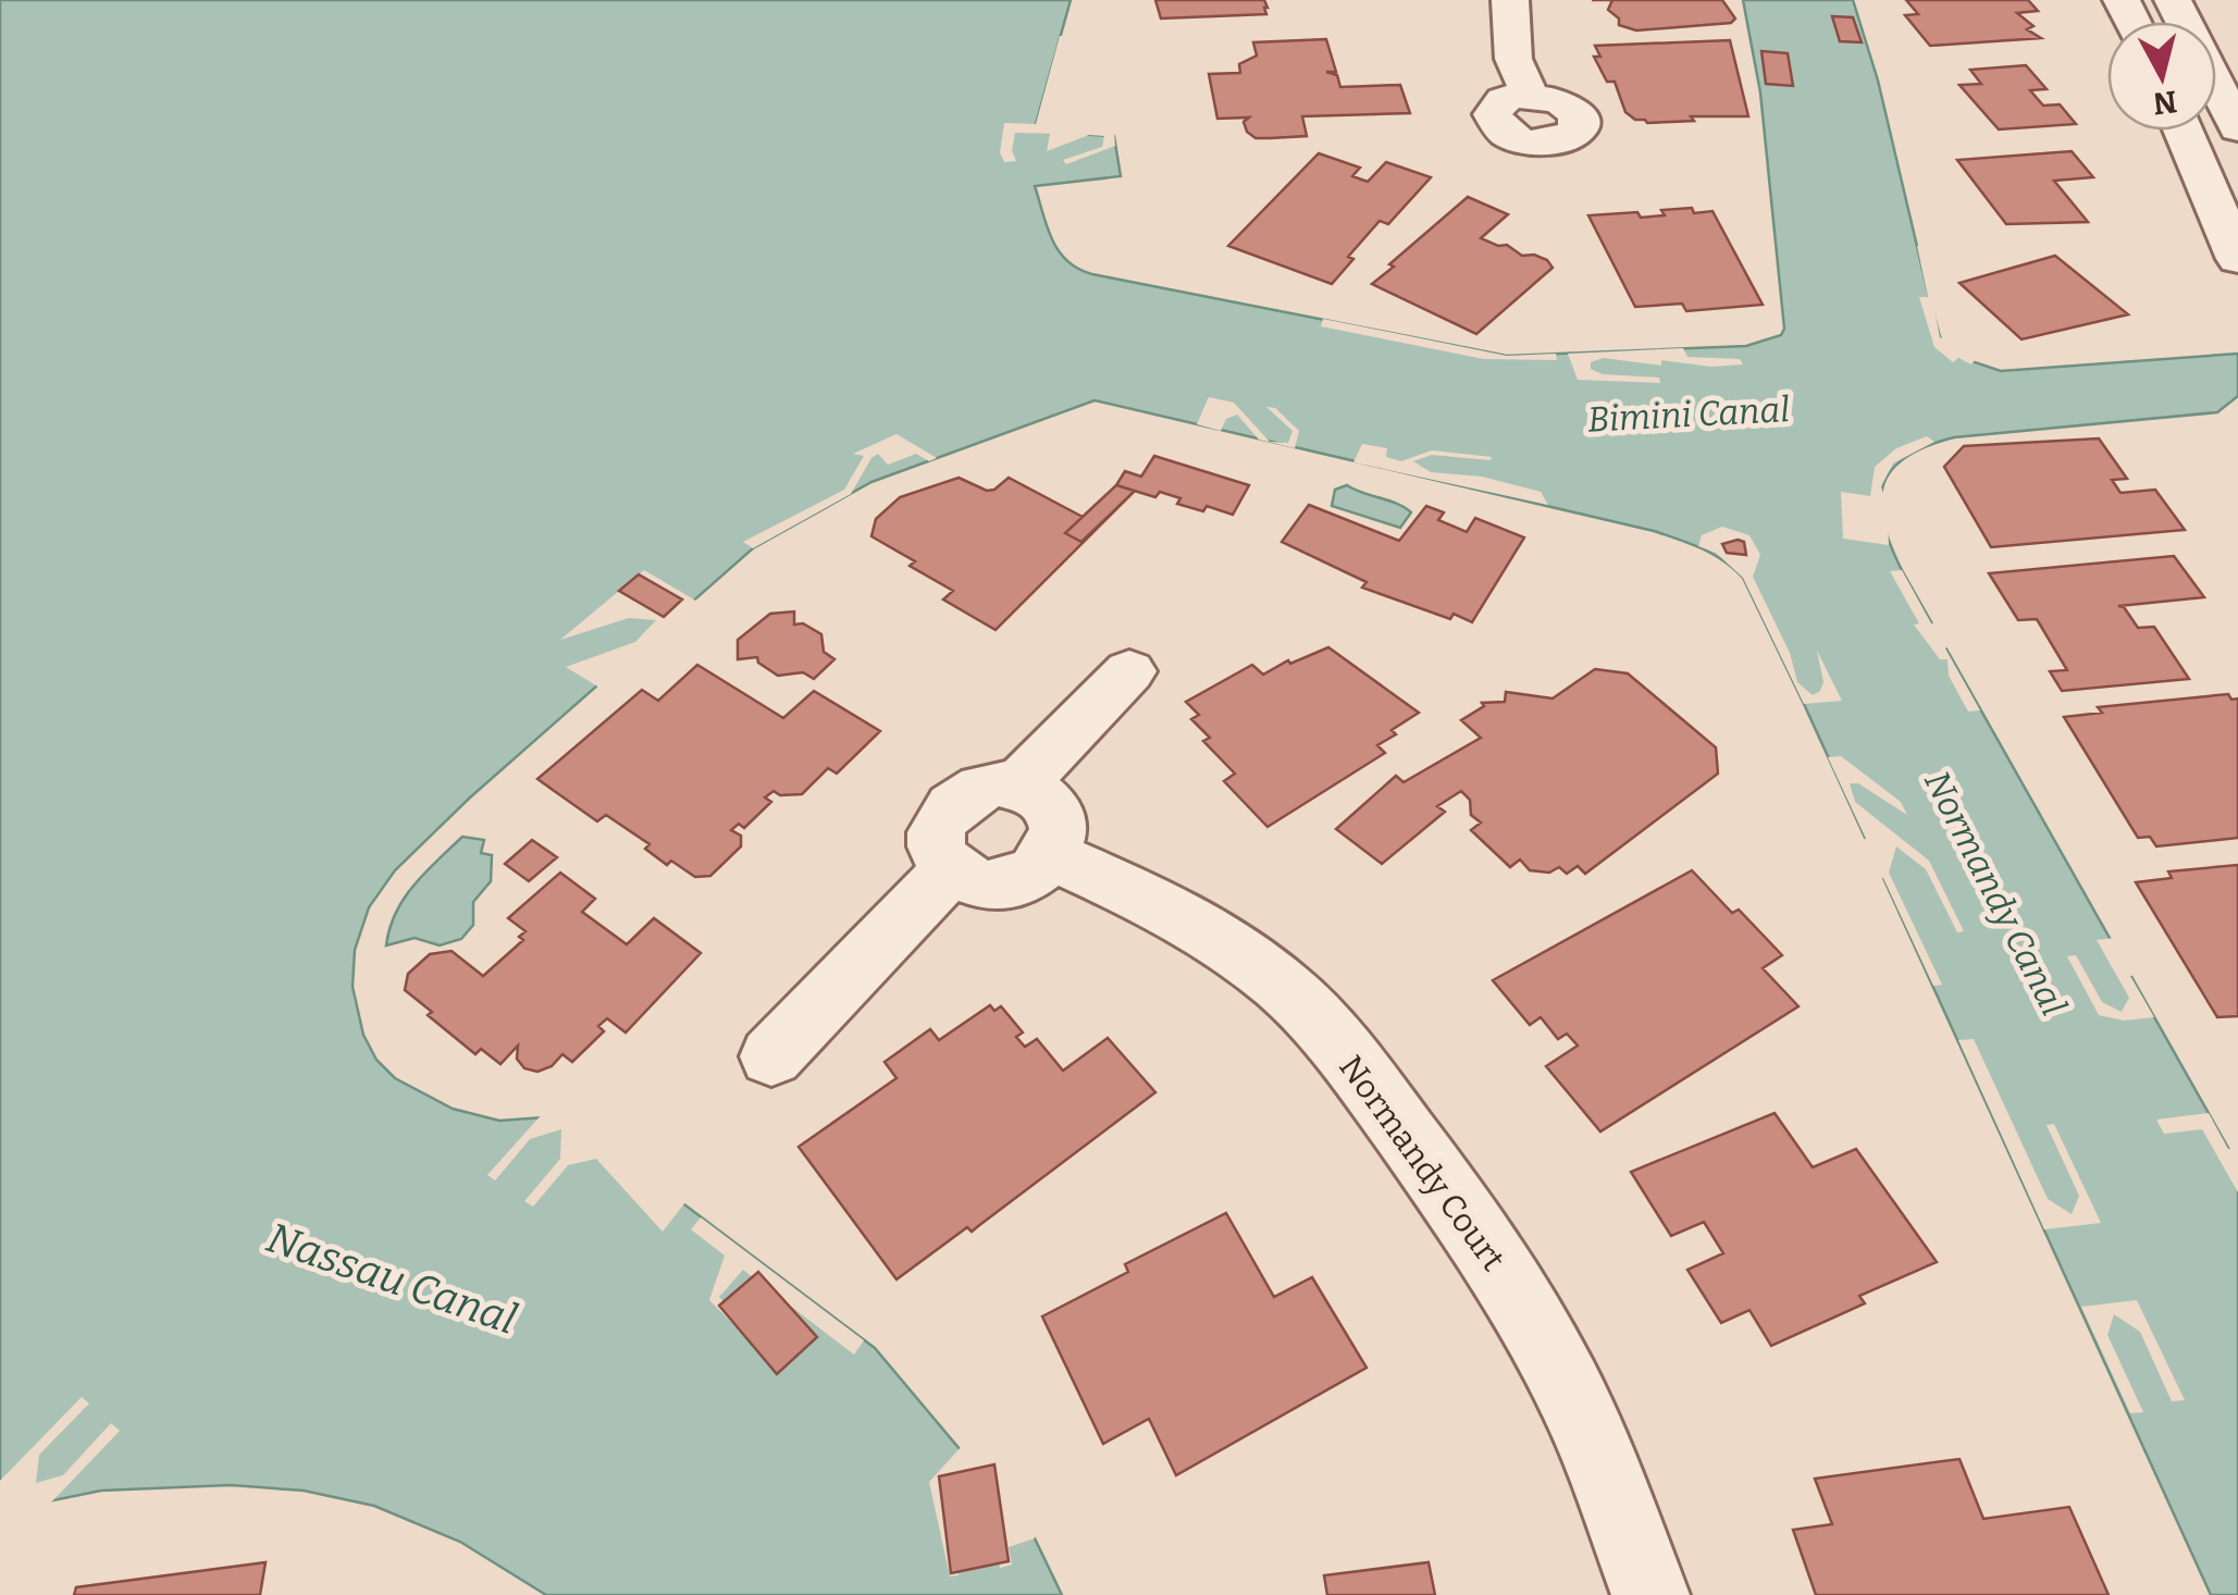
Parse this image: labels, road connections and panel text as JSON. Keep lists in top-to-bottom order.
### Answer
{
  "streets": {
    "street": ["Normandy Court"]
  },
  "water": ["Bimini Canal", "Normandy Canal", "Nassau Canal"],
  "north": "bottom"
}
